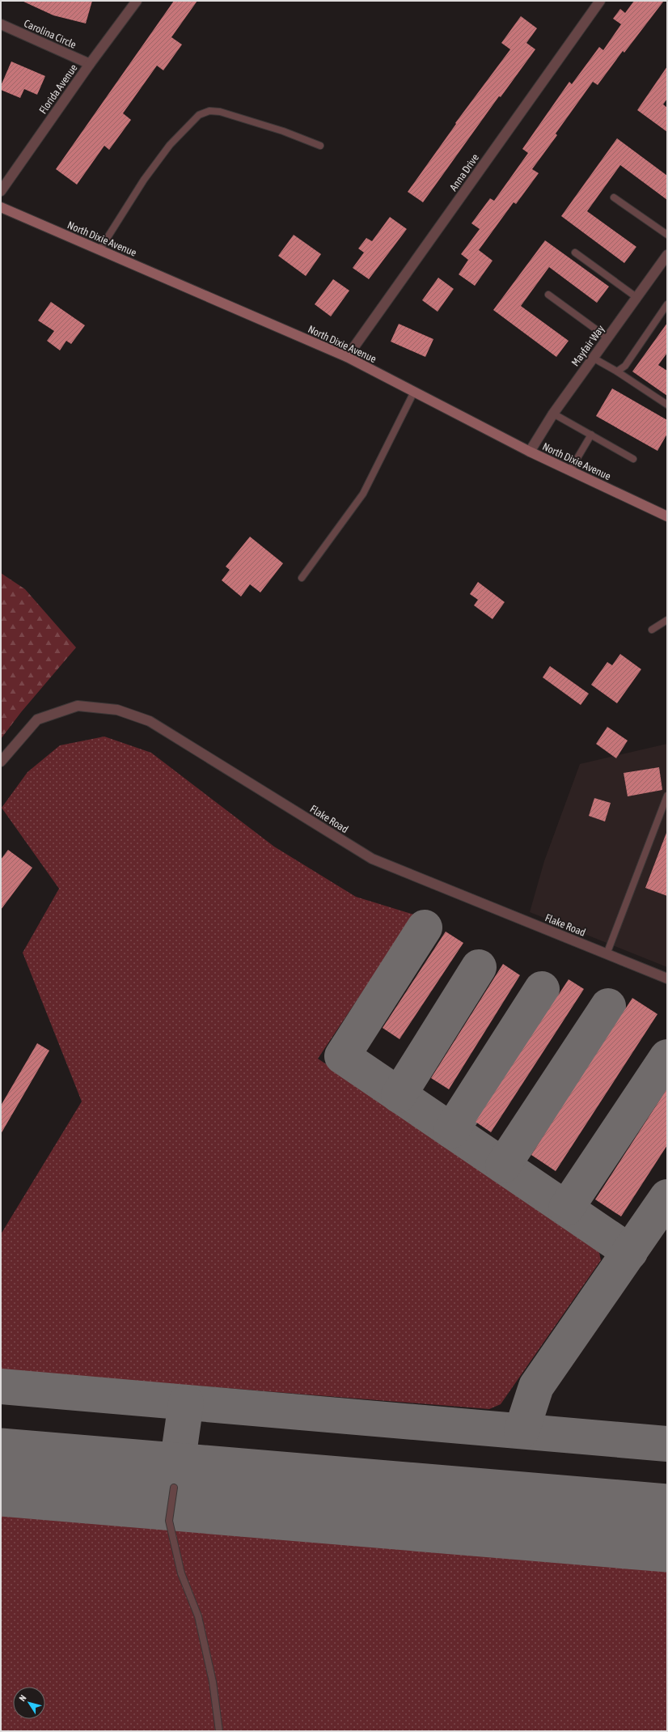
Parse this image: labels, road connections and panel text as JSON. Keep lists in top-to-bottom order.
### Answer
{
  "streets": {
    "street": [
      "Carolina Circle",
      "Florida Avenue",
      "Anna Drive",
      "North Dixie Avenue",
      "Mayfair Way",
      "Flake Road"
    ]
  },
  "crossings": [
    ["Carolina Circle", "Florida Avenue"],
    ["Anna Drive", "North Dixie Avenue"],
    ["North Dixie Avenue", "Mayfair Way"]
  ],
  "north": "top left"
}
